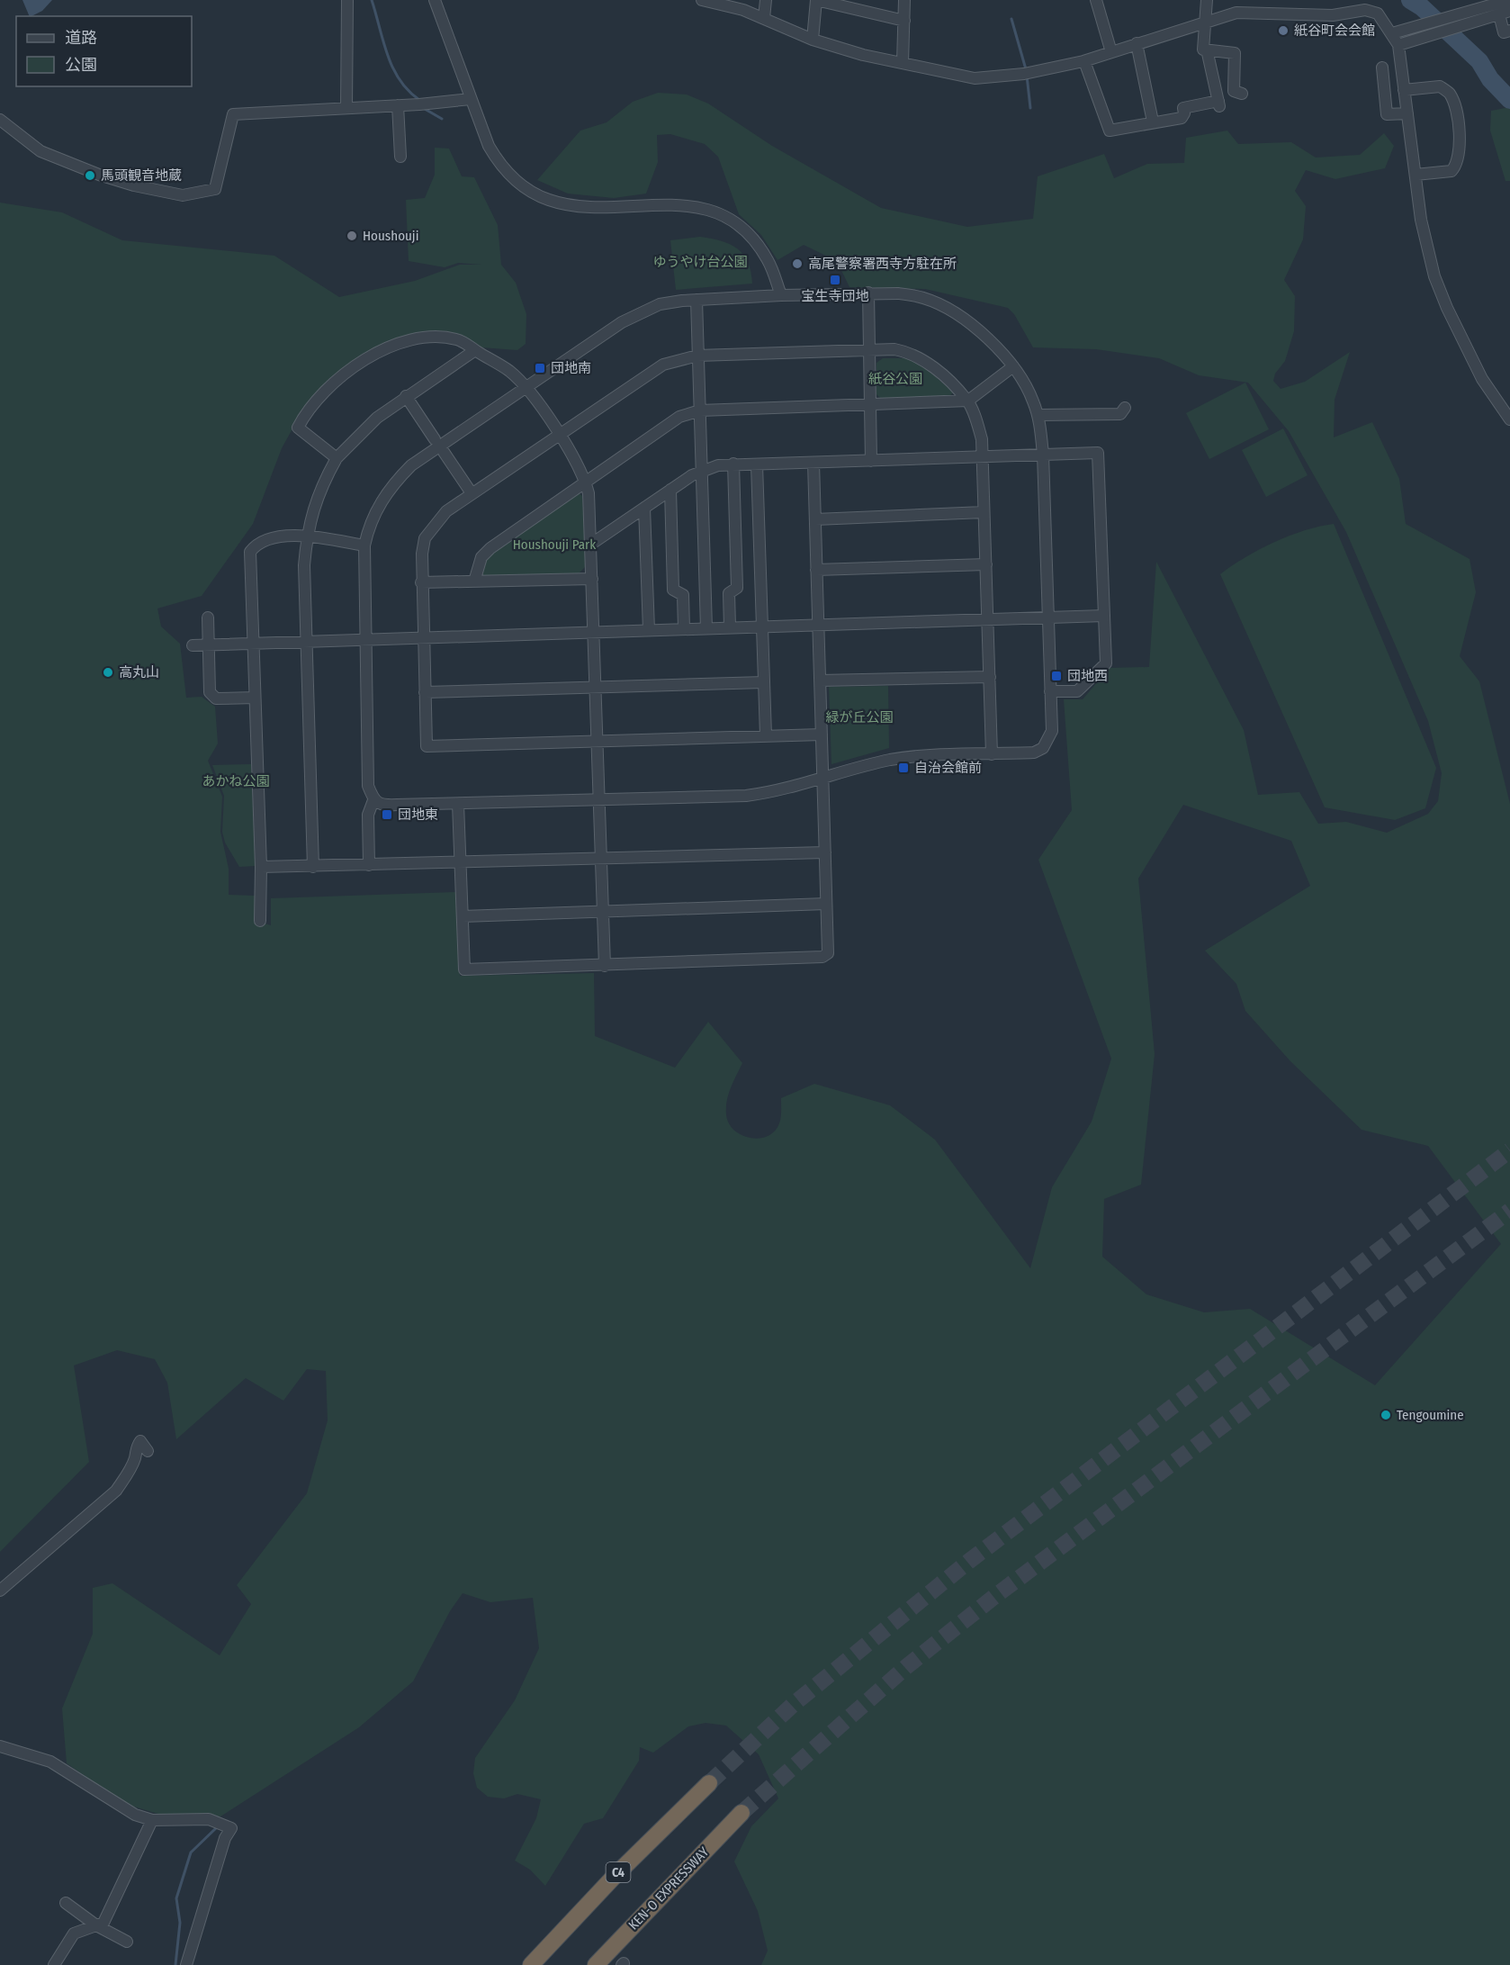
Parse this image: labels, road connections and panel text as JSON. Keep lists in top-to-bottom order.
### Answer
{
  "streets": {
    "highway": ["C4", "KEN-O EXPRESSWAY"]
  },
  "parks": [
    "ゆうやけ台公園",
    "紙谷公園",
    "Houshouji Park",
    "緑が丘公園",
    "あかね公園"
  ],
  "places": {
    "other": [
      "紙谷町会会館",
      "馬頭観音地蔵",
      "Houshouji",
      "高尾警察署西寺方駐在所",
      "高丸山",
      "Tengoumine"
    ],
    "transit": [
      "宝生寺団地",
      "団地南",
      "団地西",
      "自治会館前",
      "団地東"
    ]
  },
  "legend": ["道路", "公園"]
}
